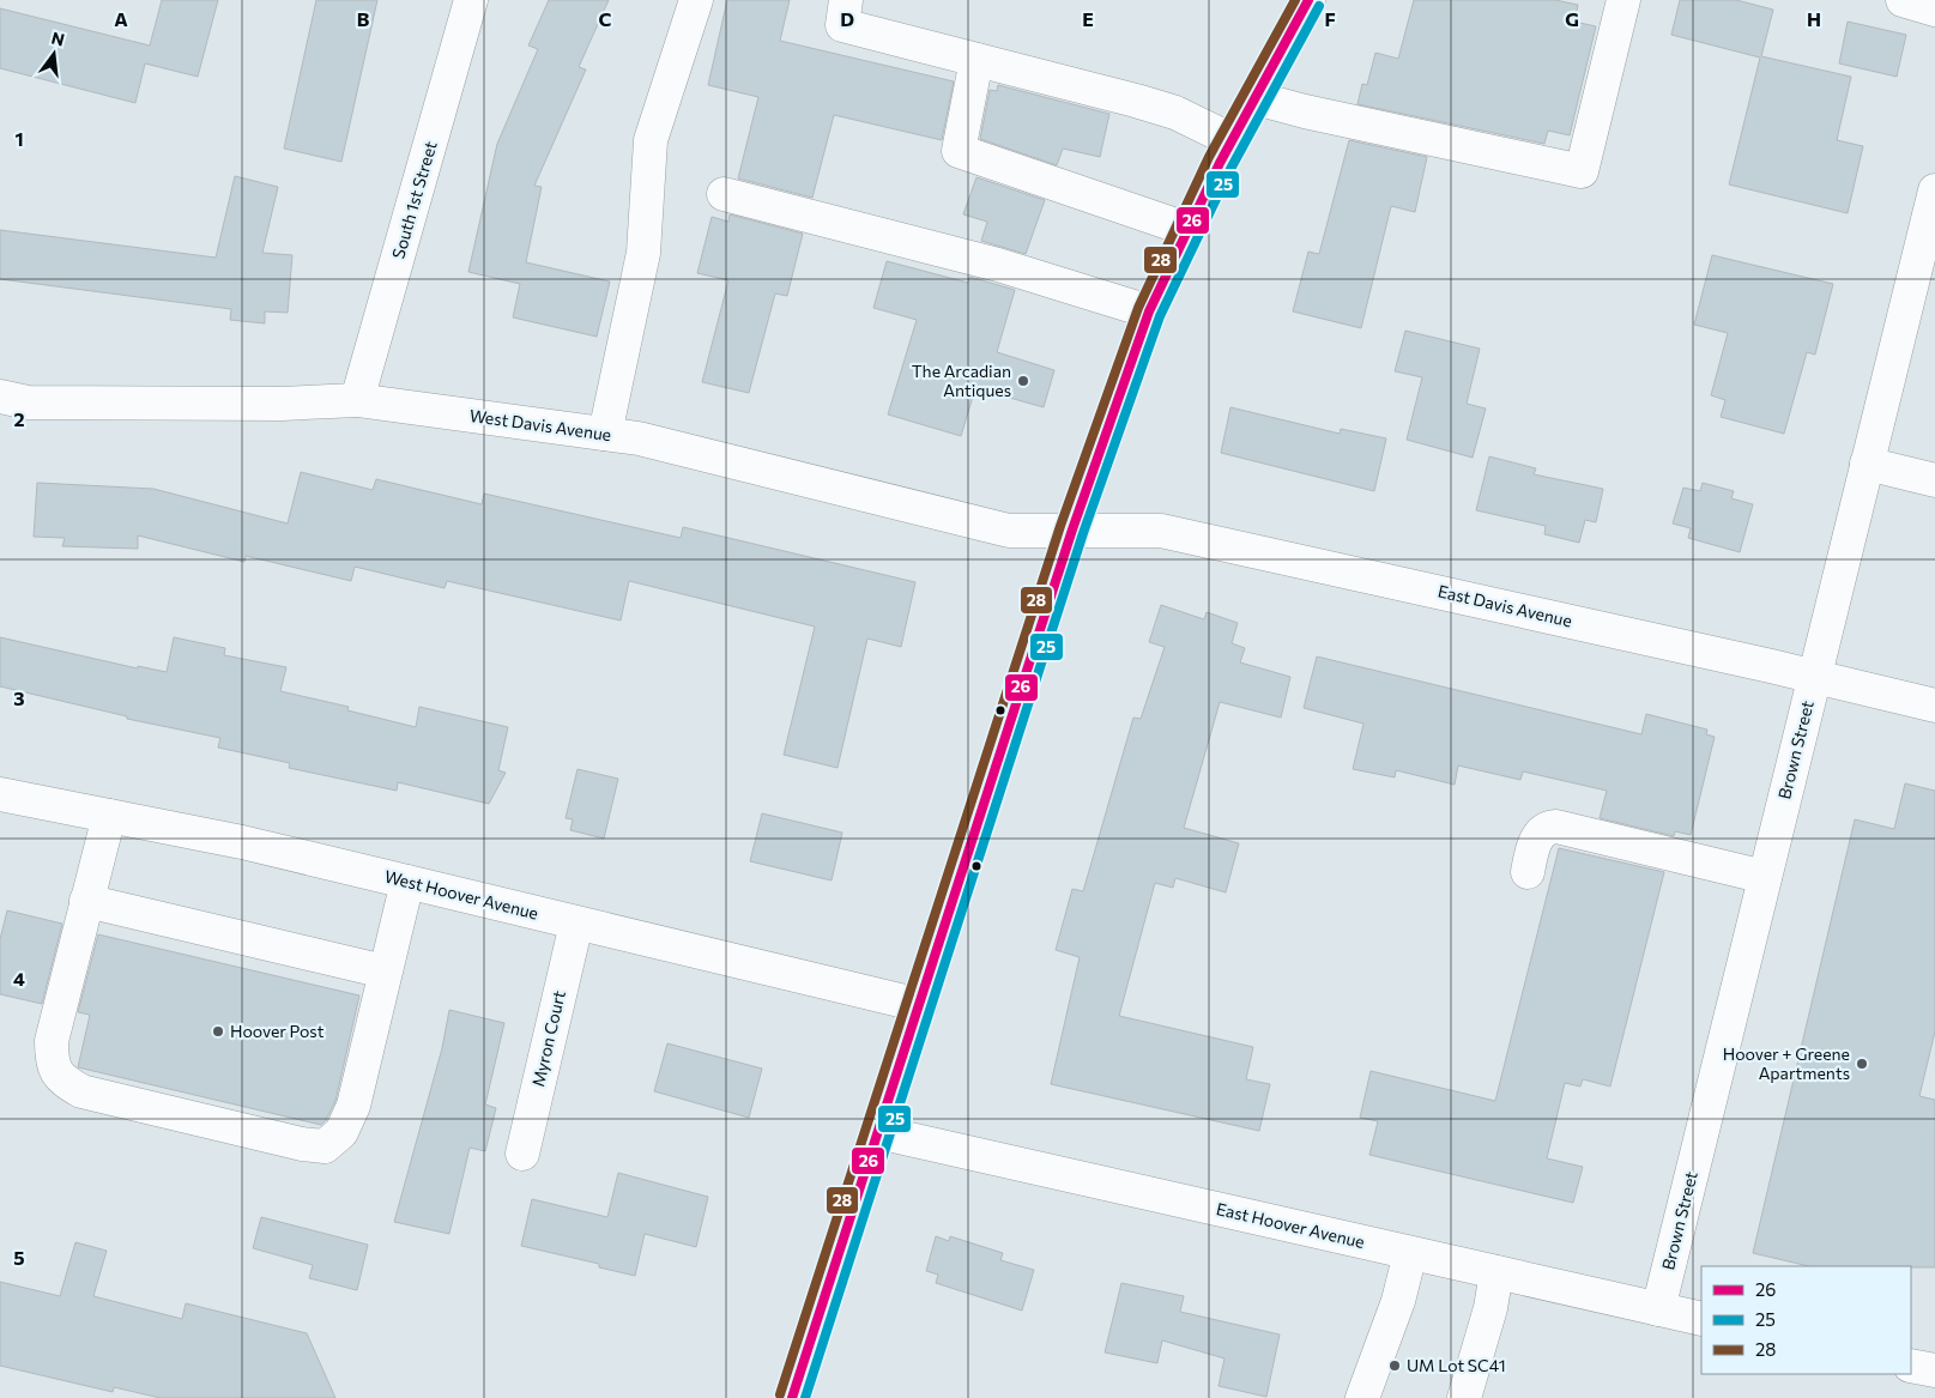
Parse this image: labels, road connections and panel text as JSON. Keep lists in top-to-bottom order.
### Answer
{
  "streets": {
    "street": [
      "South 1st Street",
      "West Davis Avenue",
      "East Davis Avenue",
      "Brown Street",
      "West Hoover Avenue",
      "Myron Court",
      "East Hoover Avenue"
    ]
  },
  "crossings": [
    ["South 1st Street", "West Davis Avenue"],
    ["West Davis Avenue", "East Davis Avenue"],
    ["East Davis Avenue", "Brown Street"],
    ["Brown Street", "East Hoover Avenue"],
    ["West Hoover Avenue", "Myron Court"]
  ],
  "places": [
    "The Arcadian Antiques",
    "Hoover Post",
    "Hoover + Greene Apartments",
    "UM Lot SC41"
  ],
  "lines": ["transit line 26", "transit line 28", "transit line 25"],
  "legend": ["26", "25", "28"],
  "north": "top",
  "grid": {
    "columns": [
      "A",
      "B",
      "C",
      "D",
      "E",
      "F",
      "G",
      "H"
    ],
    "rows": [
      "1",
      "2",
      "3",
      "4",
      "5"
    ]
  }
}
